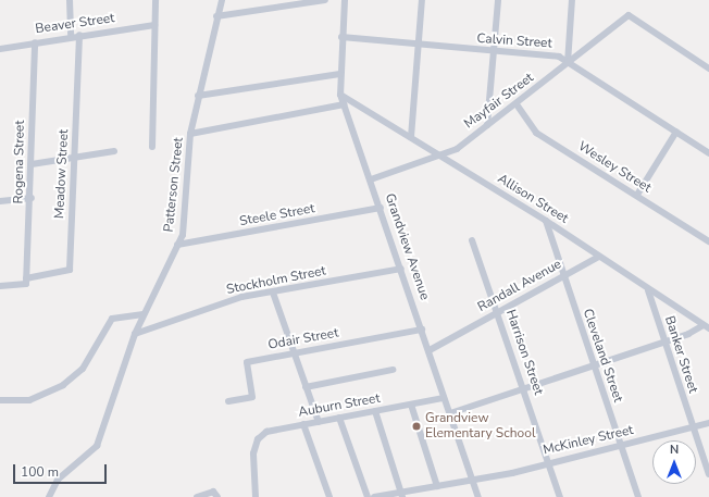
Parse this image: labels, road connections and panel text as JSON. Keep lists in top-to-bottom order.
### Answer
{
  "streets": {
    "street": [
      "Beaver Street",
      "Calvin Street",
      "Mayfair Street",
      "Rogena Street",
      "Wesley Street",
      "Meadow Street",
      "Patterson Street",
      "Allison Street",
      "Steele Street",
      "Grandview Avenue",
      "Stockholm Street",
      "Randall Avenue",
      "Odair Street",
      "Harrison Street",
      "Banker Street",
      "Cleveland Street",
      "Auburn Street",
      "McKinley Street"
    ]
  },
  "crossings": [
    ["Beaver Street", "Rogena Street"],
    ["Beaver Street", "Meadow Street"],
    ["Calvin Street", "Mayfair Street"],
    ["Calvin Street", "Grandview Avenue"],
    ["Mayfair Street", "Wesley Street"],
    ["Mayfair Street", "Allison Street"],
    ["Mayfair Street", "Grandview Avenue"],
    ["Rogena Street", "Meadow Street"],
    ["Patterson Street", "Steele Street"],
    ["Patterson Street", "Stockholm Street"],
    ["Allison Street", "Grandview Avenue"],
    ["Allison Street", "Randall Avenue"],
    ["Allison Street", "Banker Street"],
    ["Allison Street", "Cleveland Street"],
    ["Steele Street", "Grandview Avenue"],
    ["Grandview Avenue", "Stockholm Street"],
    ["Grandview Avenue", "Randall Avenue"],
    ["Grandview Avenue", "Odair Street"],
    ["Grandview Avenue", "Auburn Street"],
    ["Grandview Avenue", "McKinley Street"],
    ["Randall Avenue", "Harrison Street"],
    ["Randall Avenue", "Cleveland Street"],
    ["Harrison Street", "McKinley Street"],
    ["Banker Street", "McKinley Street"],
    ["Cleveland Street", "McKinley Street"]
  ],
  "places": ["Grandview Elementary School"],
  "scale_bar": "100 m",
  "north": "top"
}
